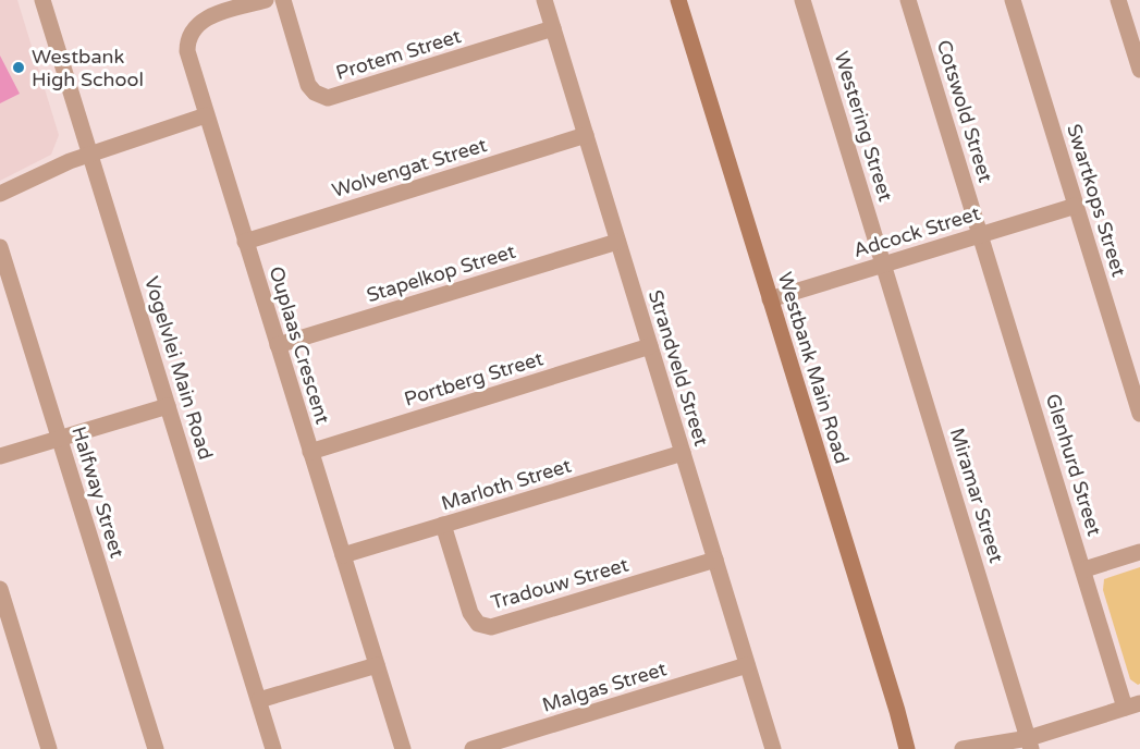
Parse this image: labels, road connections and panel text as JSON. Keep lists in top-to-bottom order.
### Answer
{
  "streets": {
    "street": [
      "Protem Street",
      "Cotswold Street",
      "Westering Street",
      "Wolvengat Street",
      "Swartkops Street",
      "Adcock Street",
      "Stapelkop Street",
      "Ouplaas Crescent",
      "Vogelvlei Main Road",
      "Strandveld Street",
      "Westbank Main Road",
      "Portberg Street",
      "Glenhurd Street",
      "Marloth Street",
      "Halfway Street",
      "Miramar Street",
      "Tradouw Street",
      "Malgas Street"
    ]
  },
  "crossings": [
    ["Protem Street", "Strandveld Street"],
    ["Cotswold Street", "Adcock Street"],
    ["Cotswold Street", "Glenhurd Street"],
    ["Westering Street", "Adcock Street"],
    ["Westering Street", "Miramar Street"],
    ["Wolvengat Street", "Ouplaas Crescent"],
    ["Wolvengat Street", "Strandveld Street"],
    ["Swartkops Street", "Adcock Street"],
    ["Adcock Street", "Westbank Main Road"],
    ["Adcock Street", "Glenhurd Street"],
    ["Adcock Street", "Miramar Street"],
    ["Stapelkop Street", "Ouplaas Crescent"],
    ["Stapelkop Street", "Strandveld Street"],
    ["Ouplaas Crescent", "Portberg Street"],
    ["Ouplaas Crescent", "Marloth Street"],
    ["Strandveld Street", "Portberg Street"],
    ["Strandveld Street", "Marloth Street"],
    ["Strandveld Street", "Tradouw Street"],
    ["Strandveld Street", "Malgas Street"],
    ["Marloth Street", "Tradouw Street"]
  ],
  "places": ["Westbank High School"]
}
